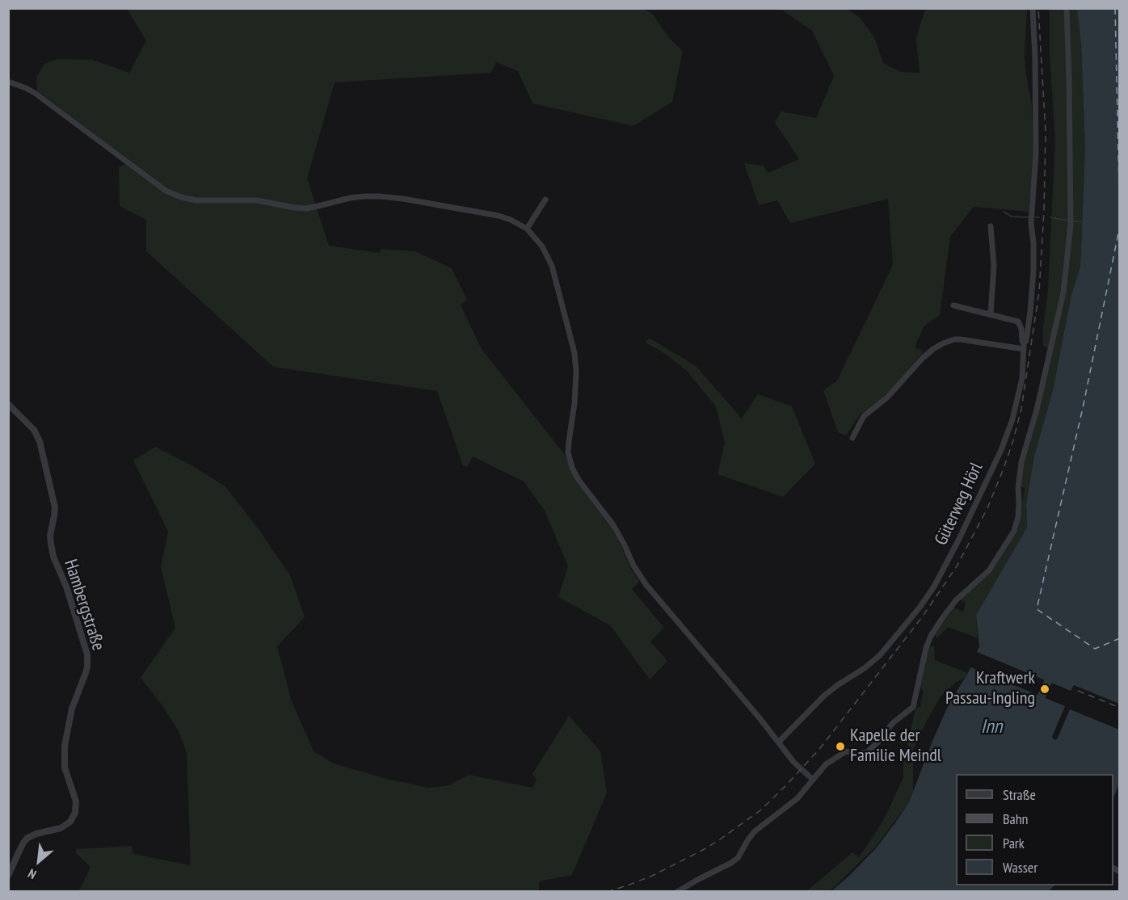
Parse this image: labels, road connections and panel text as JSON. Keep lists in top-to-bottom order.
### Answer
{
  "streets": {
    "street": ["Güterweg Hörl", "Hambergstraße"]
  },
  "water": ["Inn"],
  "places": ["Kraftwerk Passau-Ingling", "Kapelle der Familie Meindl"],
  "legend": [
    "Straße",
    "Bahn",
    "Park",
    "Wasser"
  ],
  "north": "bottom left"
}
